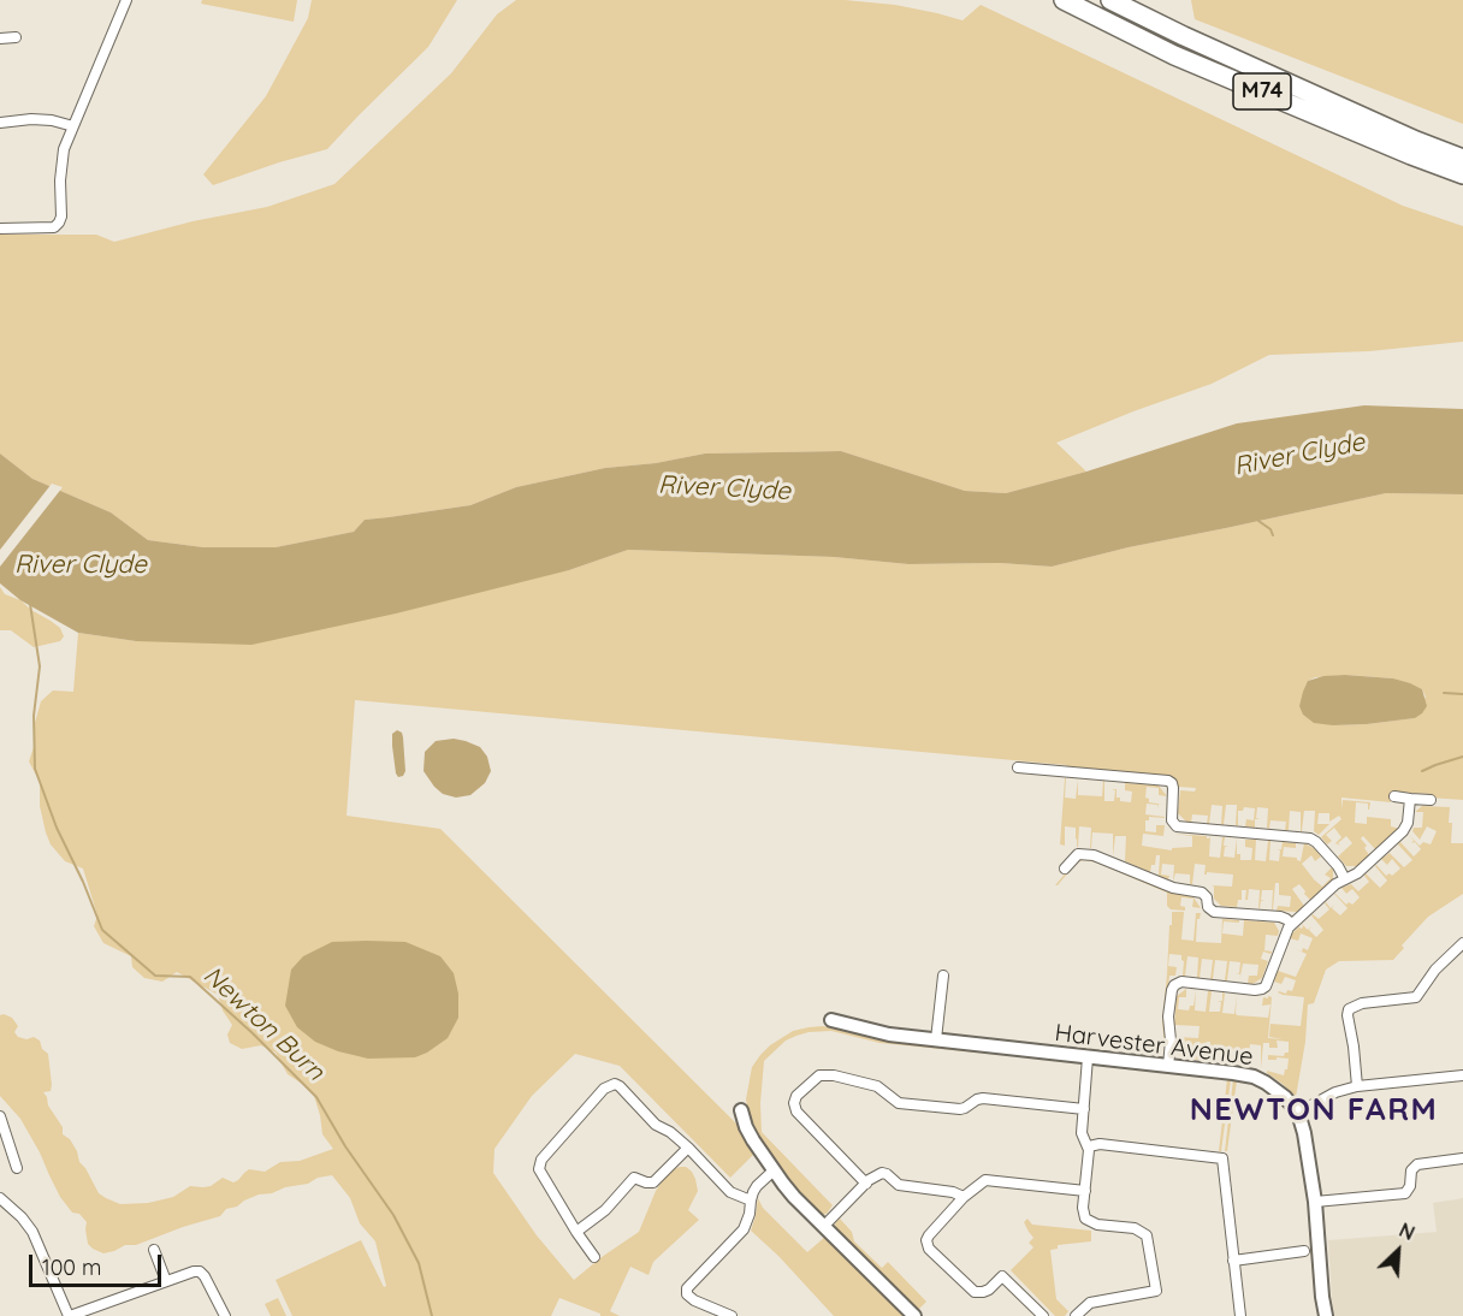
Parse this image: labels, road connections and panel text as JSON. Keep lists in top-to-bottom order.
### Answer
{
  "streets": {
    "highway": ["M74"],
    "street": ["Harvester Avenue"]
  },
  "districts": ["NEWTON FARM"],
  "water": ["River Clyde", "Newton Burn"],
  "scale_bar": "100 m",
  "north": "top right"
}
